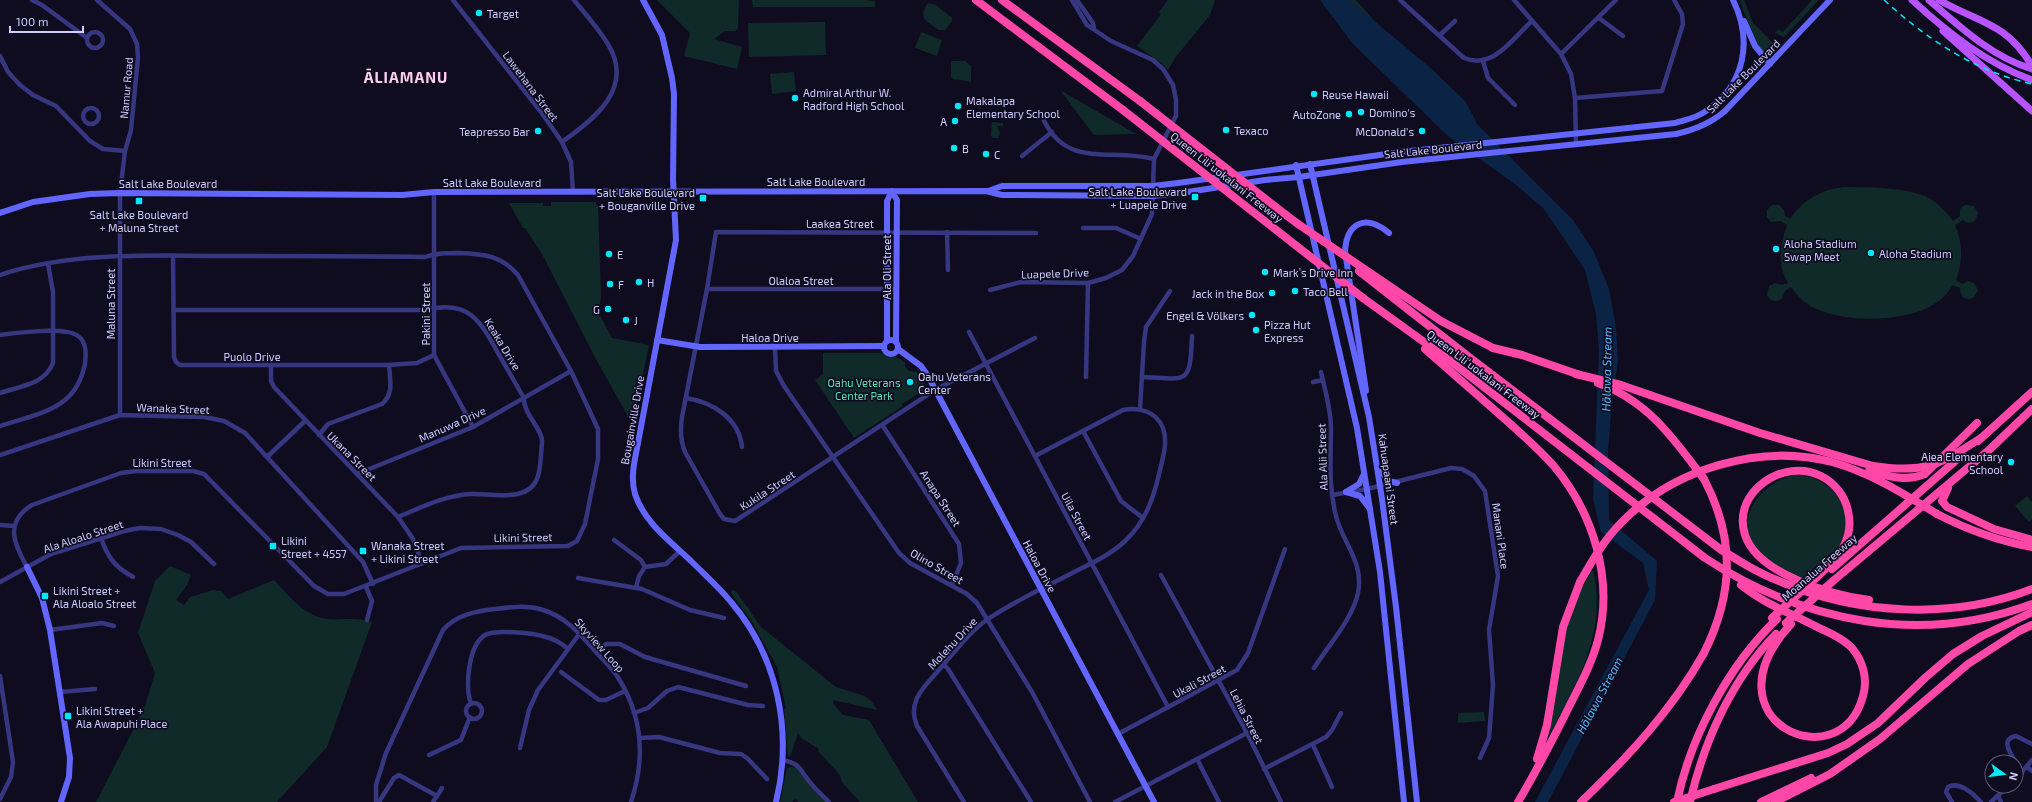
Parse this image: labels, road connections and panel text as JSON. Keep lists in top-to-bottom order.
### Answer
{
  "streets": {
    "highway": ["Queen Liliʻuokalani Freeway", "Moanalua Freeway"],
    "main road": [
      "Salt Lake Boulevard",
      "Ala Oli Street",
      "Haloa Drive",
      "Bougainville Drive",
      "Kahuapaani Street"
    ],
    "street": [
      "Lawehana Street",
      "Namur Road",
      "Laakea Street",
      "Luapele Drive",
      "Olaloa Street",
      "Maluna Street",
      "Pakini Street",
      "Keaka Drive",
      "Puolo Drive",
      "Wanaka Street",
      "Manuwa Drive",
      "Ukana Street",
      "Ala Alii Street",
      "Likini Street",
      "Kukila Street",
      "Anapa Street",
      "Uila Street",
      "Ala Aloalo Street",
      "Manani Place",
      "Olino Street",
      "Molehu Drive",
      "Skyview Loop",
      "Ukali Street",
      "Lehia Street"
    ]
  },
  "crossings": [
    ["Salt Lake Boulevard", "Lawehana Street"],
    ["Salt Lake Boulevard", "Namur Road"],
    ["Salt Lake Boulevard", "Ala Oli Street"],
    ["Salt Lake Boulevard", "Luapele Drive"],
    ["Salt Lake Boulevard", "Maluna Street"],
    ["Salt Lake Boulevard", "Pakini Street"],
    ["Salt Lake Boulevard", "Bougainville Drive"],
    ["Salt Lake Boulevard", "Kahuapaani Street"],
    ["Namur Road", "Maluna Street"],
    ["Laakea Street", "Ala Oli Street"],
    ["Laakea Street", "Kukila Street"],
    ["Ala Oli Street", "Olaloa Street"],
    ["Ala Oli Street", "Haloa Drive"],
    ["Olaloa Street", "Kukila Street"],
    ["Maluna Street", "Wanaka Street"],
    ["Maluna Street", "Likini Street"],
    ["Pakini Street", "Keaka Drive"],
    ["Pakini Street", "Puolo Drive"],
    ["Pakini Street", "Manuwa Drive"],
    ["Pakini Street", "Likini Street"],
    ["Haloa Drive", "Bougainville Drive"],
    ["Haloa Drive", "Kukila Street"],
    ["Haloa Drive", "Olino Street"],
    ["Haloa Drive", "Molehu Drive"],
    ["Haloa Drive", "Ukali Street"],
    ["Keaka Drive", "Puolo Drive"],
    ["Keaka Drive", "Manuwa Drive"],
    ["Keaka Drive", "Ukana Street"],
    ["Puolo Drive", "Ukana Street"],
    ["Puolo Drive", "Likini Street"],
    ["Wanaka Street", "Likini Street"],
    ["Manuwa Drive", "Ukana Street"],
    ["Manuwa Drive", "Likini Street"],
    ["Ukana Street", "Likini Street"],
    ["Ala Alii Street", "Manani Place"],
    ["Kahuapaani Street", "Manani Place"],
    ["Kukila Street", "Anapa Street"],
    ["Kukila Street", "Uila Street"],
    ["Kukila Street", "Olino Street"],
    ["Anapa Street", "Olino Street"],
    ["Uila Street", "Molehu Drive"],
    ["Uila Street", "Ukali Street"],
    ["Olino Street", "Molehu Drive"],
    ["Ukali Street", "Lehia Street"]
  ],
  "districts": ["ĀLIAMANU"],
  "water": ["Hālawa Stream"],
  "parks": ["Oahu Veterans Center Park"],
  "places": {
    "other": [
      "Target",
      "Reuse Hawaii",
      "Admiral Arthur W. Radford High School",
      "Makalapa Elementary School",
      "Domino's",
      "AutoZone",
      "A",
      "Texaco",
      "Teapresso Bar",
      "McDonald's",
      "B",
      "C",
      "Aloha Stadium Swap Meet",
      "Aloha Stadium",
      "E",
      "Mark’s Drive Inn",
      "H",
      "F",
      "Taco Bell",
      "Jack in the Box",
      "G",
      "Engel & Völkers",
      "J",
      "Pizza Hut Express",
      "Oahu Veterans Center",
      "Aiea Elementary School"
    ],
    "transit": [
      "Salt Lake Boulevard + Luapele Drive",
      "Salt Lake Boulevard + Bouganville Drive",
      "Salt Lake Boulevard + Maluna Street",
      "Likini Street + 4557",
      "Wanaka Street + Likini Street",
      "Likini Street + Ala Aloalo Street",
      "Likini Street + Ala Awapuhi Place"
    ]
  },
  "scale_bar": "100 m",
  "north": "right"
}
